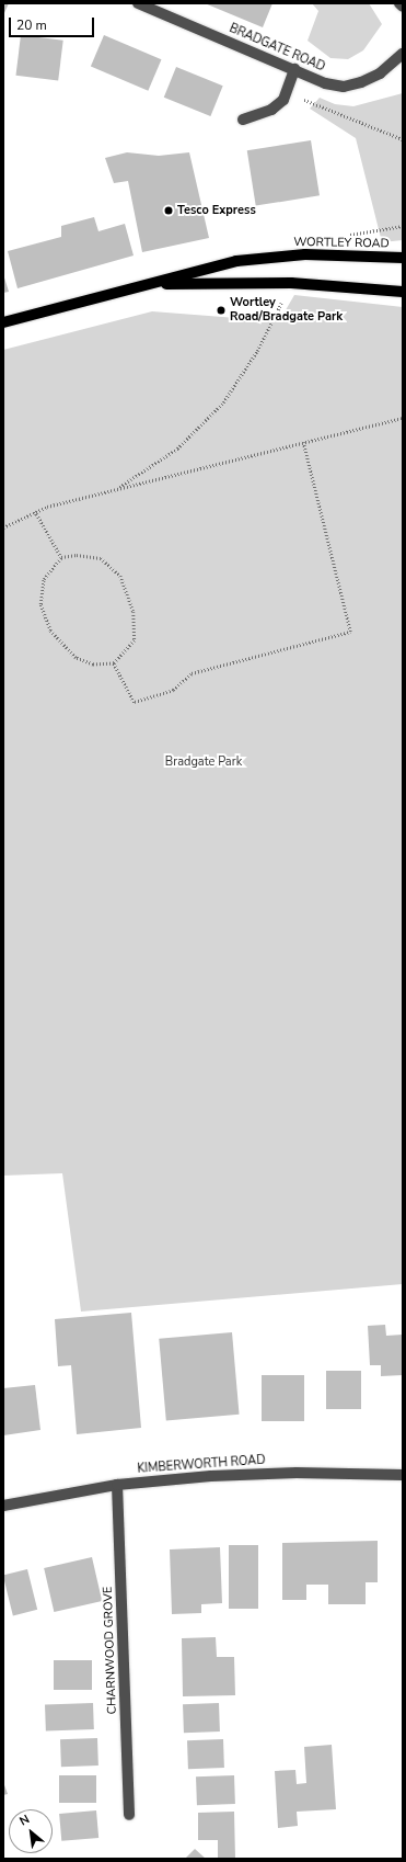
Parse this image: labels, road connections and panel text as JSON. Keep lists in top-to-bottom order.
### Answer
{
  "streets": {
    "main road": ["WORTLEY ROAD"],
    "street": ["BRADGATE ROAD", "KIMBERWORTH ROAD", "CHARNWOOD GROVE"]
  },
  "crossings": [
    ["KIMBERWORTH ROAD", "CHARNWOOD GROVE"]
  ],
  "parks": ["Bradgate Park"],
  "places": ["Tesco Express", "Wortley Road/Bradgate Park"],
  "scale_bar": "20 m",
  "north": "top left"
}
